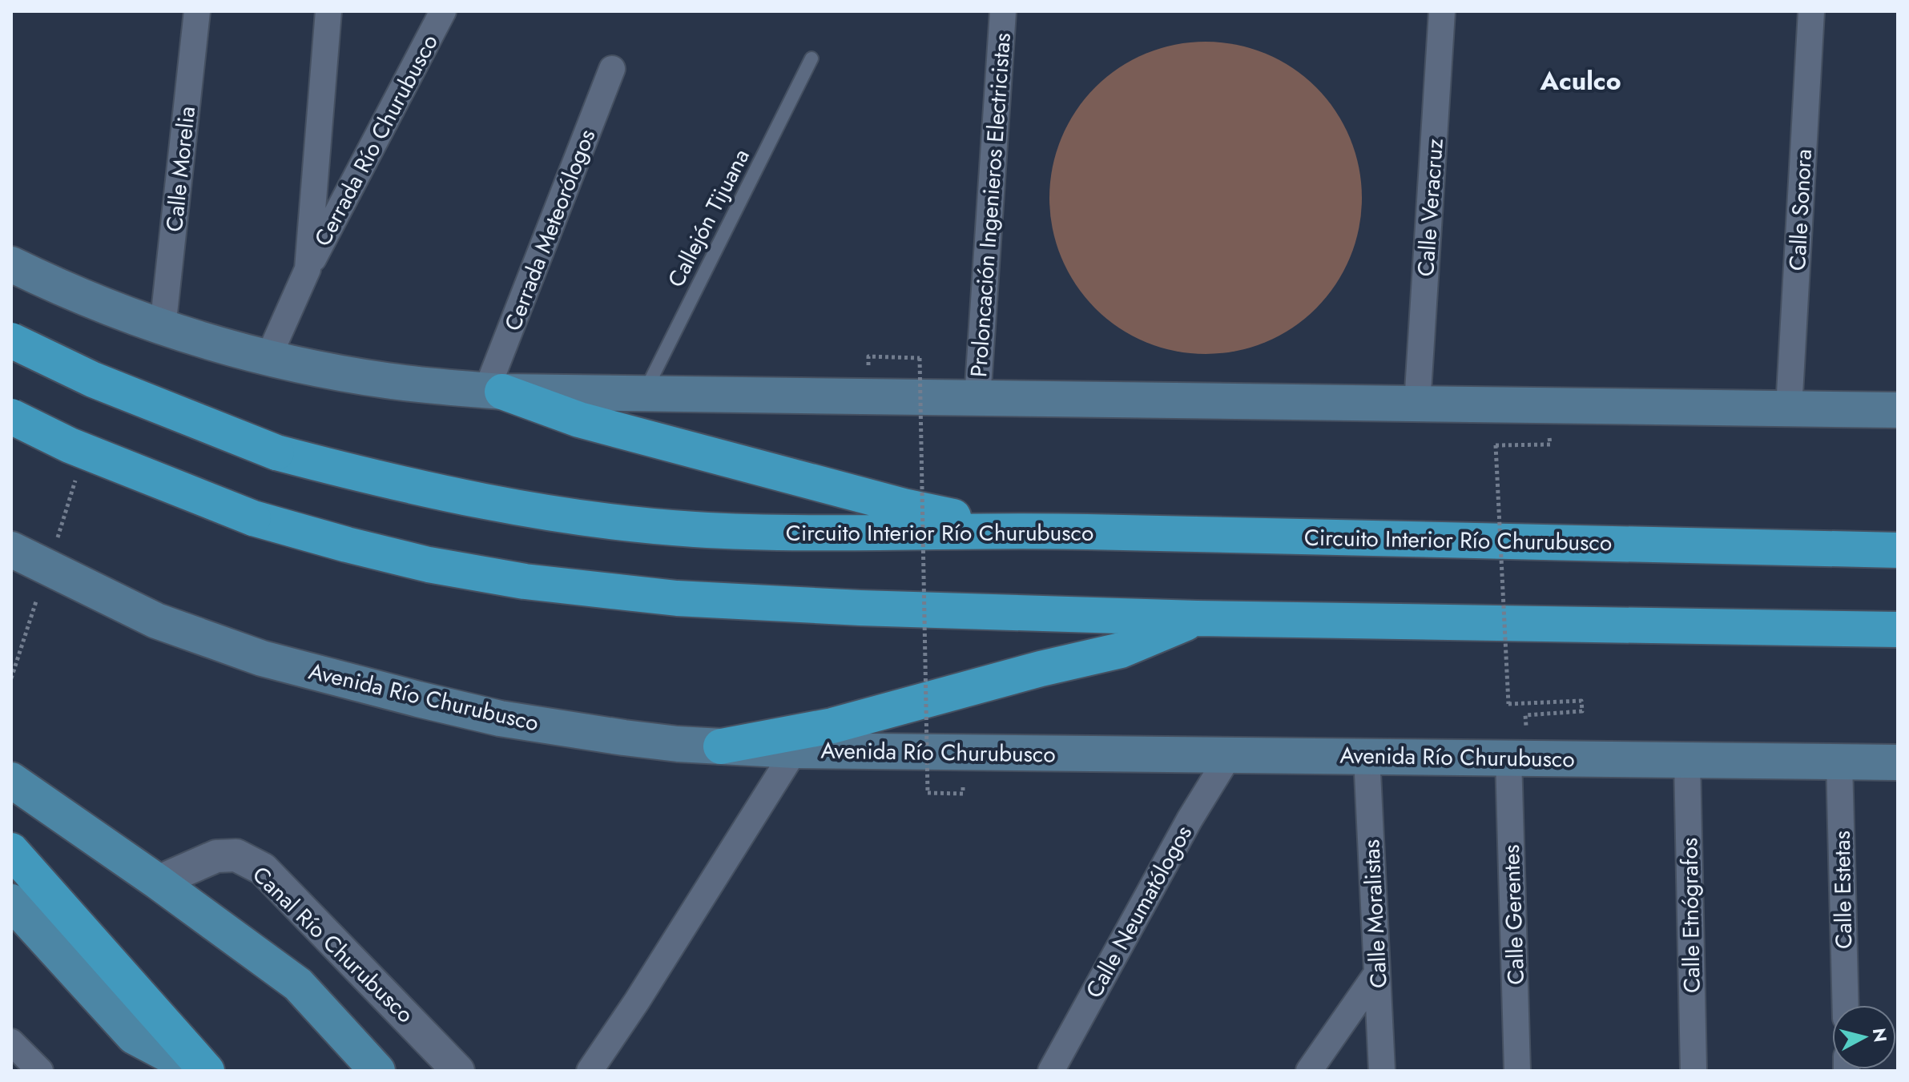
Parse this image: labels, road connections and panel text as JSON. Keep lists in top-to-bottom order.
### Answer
{
  "streets": {
    "highway": ["Circuito Interior Río Churubusco"],
    "main road": ["Avenida Río Churubusco"],
    "street": [
      "Cerrada Río Churubusco",
      "Calle Morelia",
      "Proloncación Ingenieros Electricistas",
      "Calle Veracruz",
      "Calle Sonora",
      "Cerrada Meteorólogos",
      "Calle Estetas",
      "Calle Neumatólogos",
      "Calle Moralistas",
      "Calle Gerentes",
      "Calle Etnógrafos",
      "Canal Río Churubusco"
    ],
    "lane": ["Callejón Tijuana"]
  },
  "crossings": [
    ["Avenida Río Churubusco", "Calle Estetas"],
    ["Avenida Río Churubusco", "Calle Neumatólogos"],
    ["Avenida Río Churubusco", "Calle Moralistas"],
    ["Avenida Río Churubusco", "Calle Gerentes"],
    ["Avenida Río Churubusco", "Calle Etnógrafos"]
  ],
  "districts": ["Aculco"],
  "north": "right"
}
